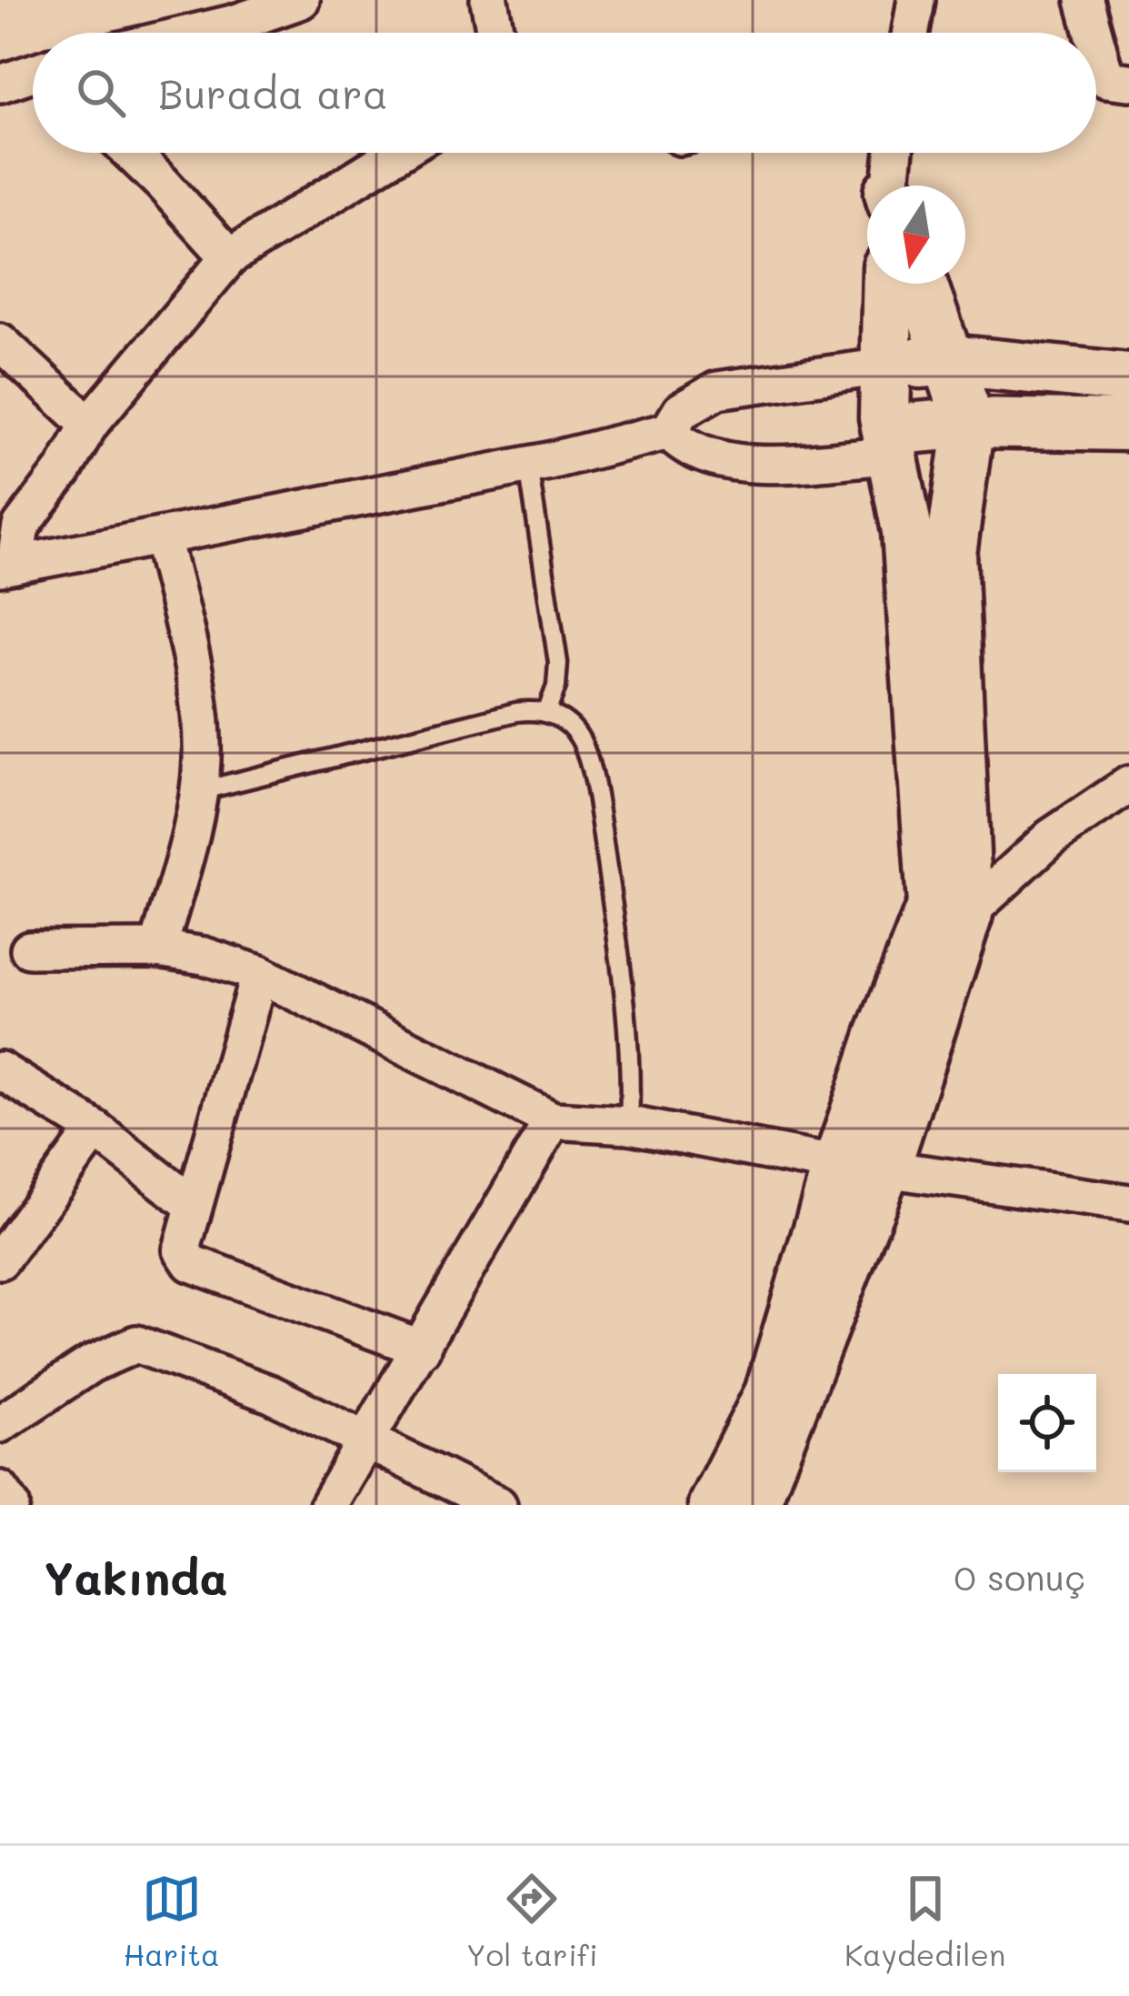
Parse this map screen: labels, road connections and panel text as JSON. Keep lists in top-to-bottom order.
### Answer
{
  "north": "bottom",
  "page": {
    "search": "Burada ara",
    "heading": ["Yakında", "0 sonuç"],
    "nav": ["Harita", "Yol tarifi", "Kaydedilen"]
  }
}
